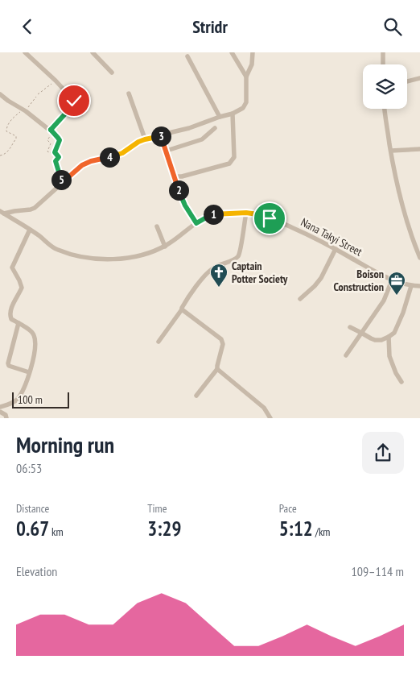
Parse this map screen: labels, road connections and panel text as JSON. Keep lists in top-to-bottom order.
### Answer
{
  "streets": {
    "street": ["Nana Takyi Street"]
  },
  "places": {
    "church": ["Captain Potter Society"],
    "office": ["Boison Construction"]
  },
  "scale_bar": "100 m",
  "page": {
    "header": "Stridr",
    "pins": [
      "3",
      "4",
      "5",
      "2",
      "1"
    ],
    "scale": "100 m",
    "heading": ["Morning run", "06:53"],
    "stats": [
      ["Distance", "0.67 km"],
      ["Time", "3:29"],
      ["Pace", "5:12 /km"]
    ],
    "chart": ["Elevation", "109–114 m"]
  }
}
